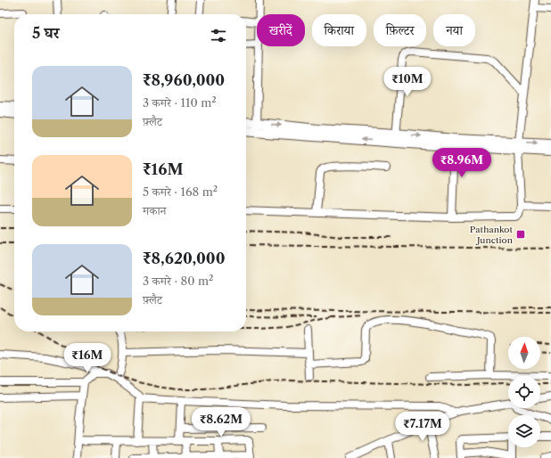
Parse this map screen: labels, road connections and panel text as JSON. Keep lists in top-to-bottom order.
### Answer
{
  "places": {
    "transit": ["Pathankot Junction"]
  },
  "north": "top",
  "page": {
    "chip": [
      "खरीदें",
      "किराया",
      "फ़िल्टर",
      "नया"
    ],
    "heading": "5 घर",
    "list": [
      {
        "name": "₹8,960,000",
        "note": "3 कमरे · 110 m² · फ़्लैट"
      },
      {
        "name": "₹16M",
        "note": "5 कमरे · 168 m² · मकान"
      },
      {
        "name": "₹8,620,000",
        "note": "3 कमरे · 80 m² · फ़्लैट"
      }
    ],
    "price": [
      "₹10M",
      "₹8.96M",
      "₹16M",
      "₹8.62M",
      "₹7.17M"
    ]
  }
}
